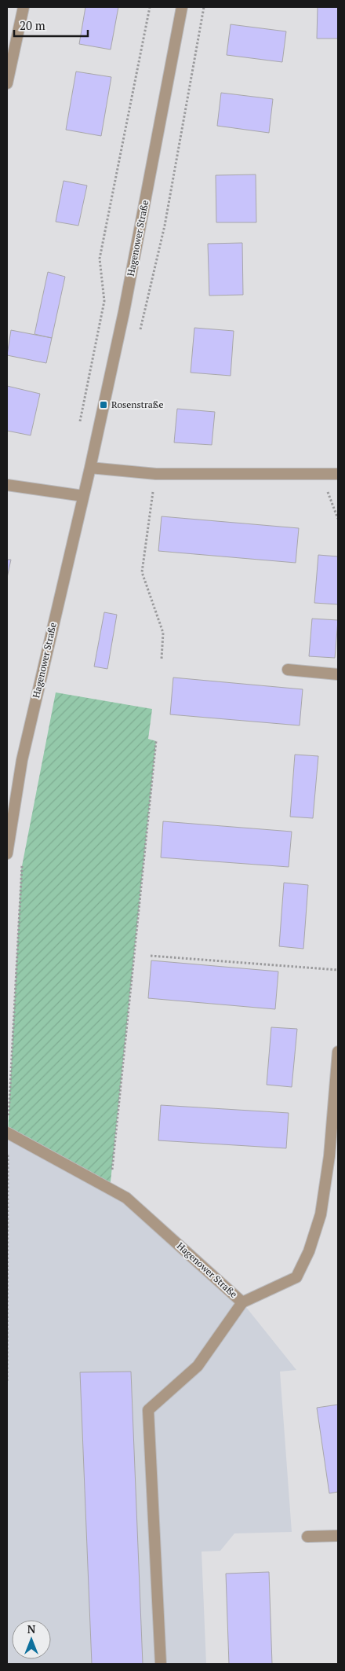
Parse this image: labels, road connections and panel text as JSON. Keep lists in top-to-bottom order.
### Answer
{
  "streets": {
    "street": ["Hagenower Straße"]
  },
  "places": {
    "transit": ["Rosenstraße"]
  },
  "scale_bar": "20 m",
  "north": "top"
}
